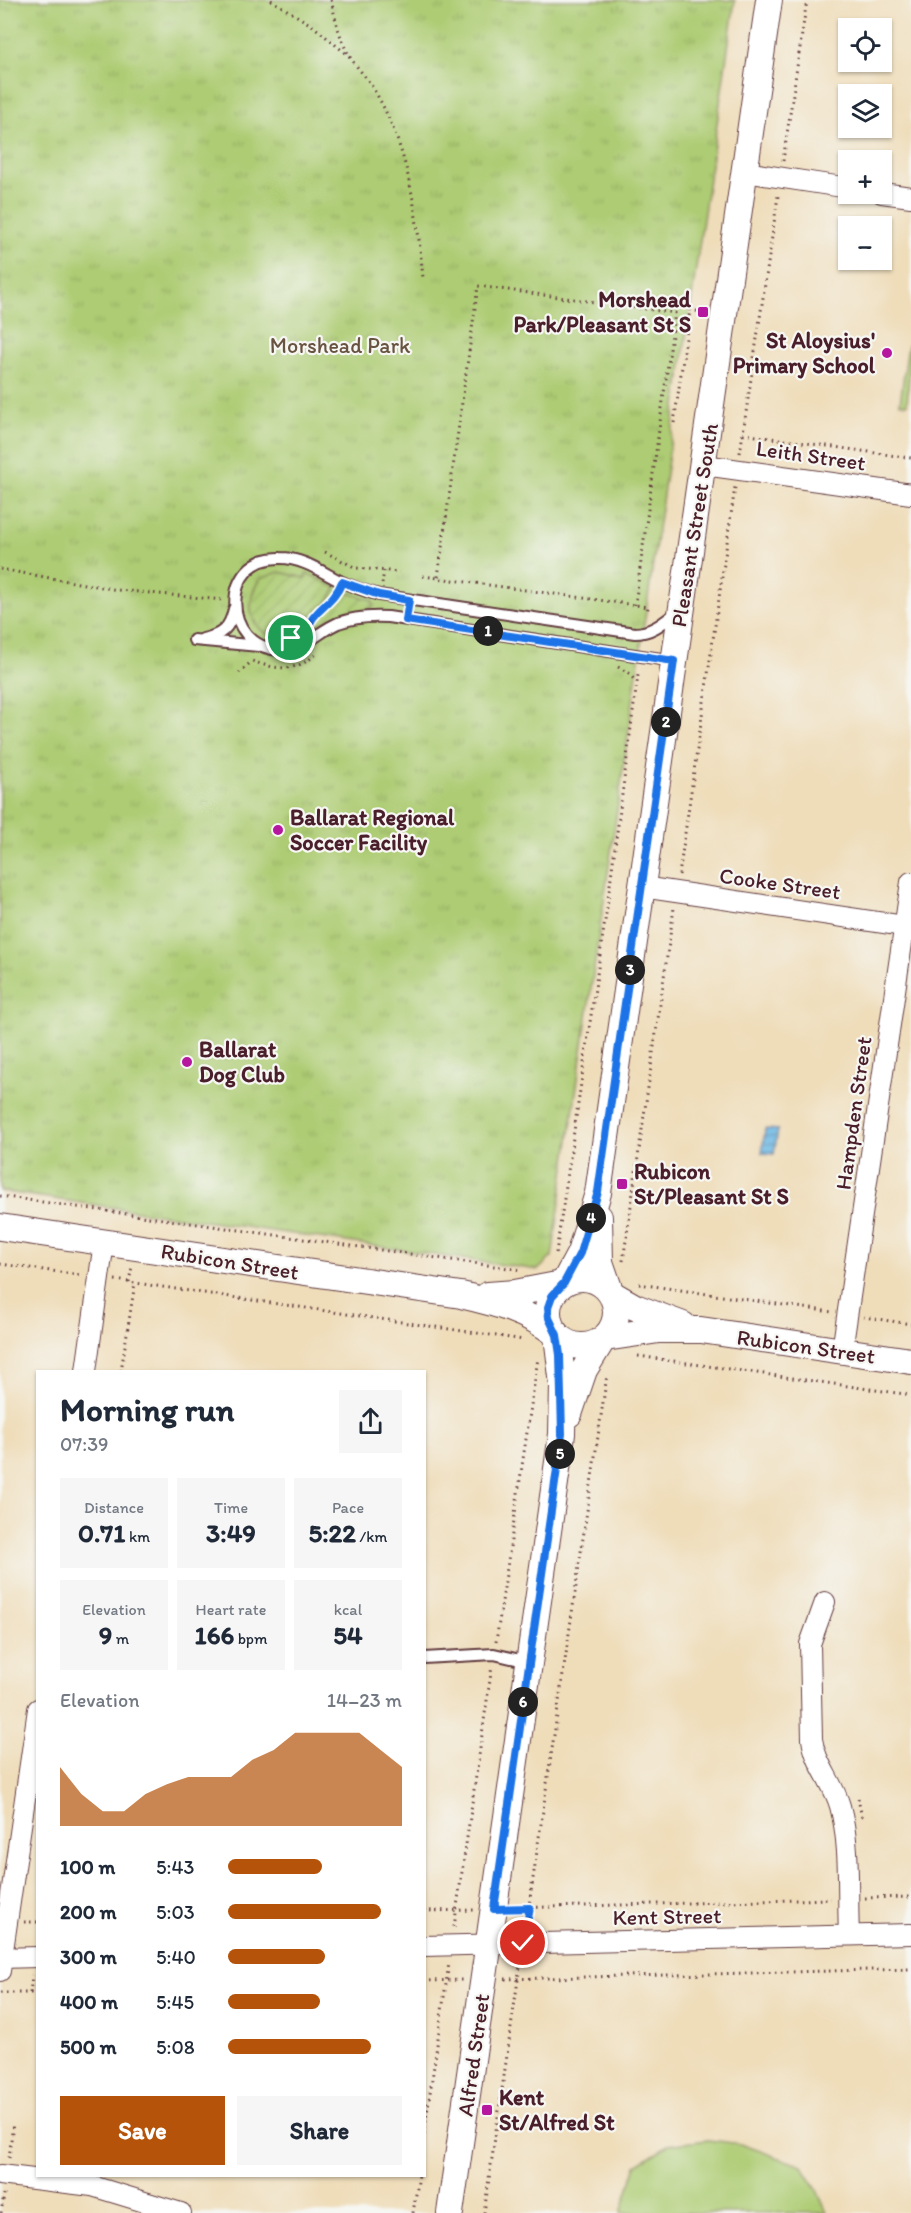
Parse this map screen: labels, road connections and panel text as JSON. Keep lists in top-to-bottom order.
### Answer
{
  "streets": {
    "street": [
      "Leith Street",
      "Pleasant Street South",
      "Cooke Street",
      "Hampden Street",
      "Rubicon Street",
      "Kent Street",
      "Alfred Street"
    ]
  },
  "crossings": [
    ["Leith Street", "Pleasant Street South"],
    ["Pleasant Street South", "Cooke Street"],
    ["Pleasant Street South", "Rubicon Street"],
    ["Pleasant Street South", "Alfred Street"],
    ["Cooke Street", "Hampden Street"],
    ["Hampden Street", "Rubicon Street"],
    ["Rubicon Street", "Alfred Street"],
    ["Kent Street", "Alfred Street"]
  ],
  "parks": ["Morshead Park"],
  "places": {
    "transit": ["Morshead Park/Pleasant St S", "Rubicon St/Pleasant St S", "Kent St/Alfred St"],
    "other": ["St Aloysius' Primary School", "Ballarat Regional Soccer Facility", "Ballarat Dog Club"]
  },
  "page": {
    "map_buttons": ["+", "−"],
    "pins": [
      "1",
      "2",
      "3",
      "4",
      "5",
      "6"
    ],
    "heading": ["Morning run", "07:39"],
    "stats": [
      ["Distance", "0.71 km"],
      ["Time", "3:49"],
      ["Pace", "5:22 /km"],
      ["Elevation", "9 m"],
      ["Heart rate", "166 bpm"],
      ["kcal", "54"]
    ],
    "chart": ["Elevation", "14–23 m"],
    "list": [
      {
        "name": "100 m",
        "note": "5:43"
      },
      {
        "name": "200 m",
        "note": "5:03"
      },
      {
        "name": "300 m",
        "note": "5:40"
      },
      {
        "name": "400 m",
        "note": "5:45"
      },
      {
        "name": "500 m",
        "note": "5:08"
      }
    ],
    "buttons": ["Save", "Share"]
  }
}
